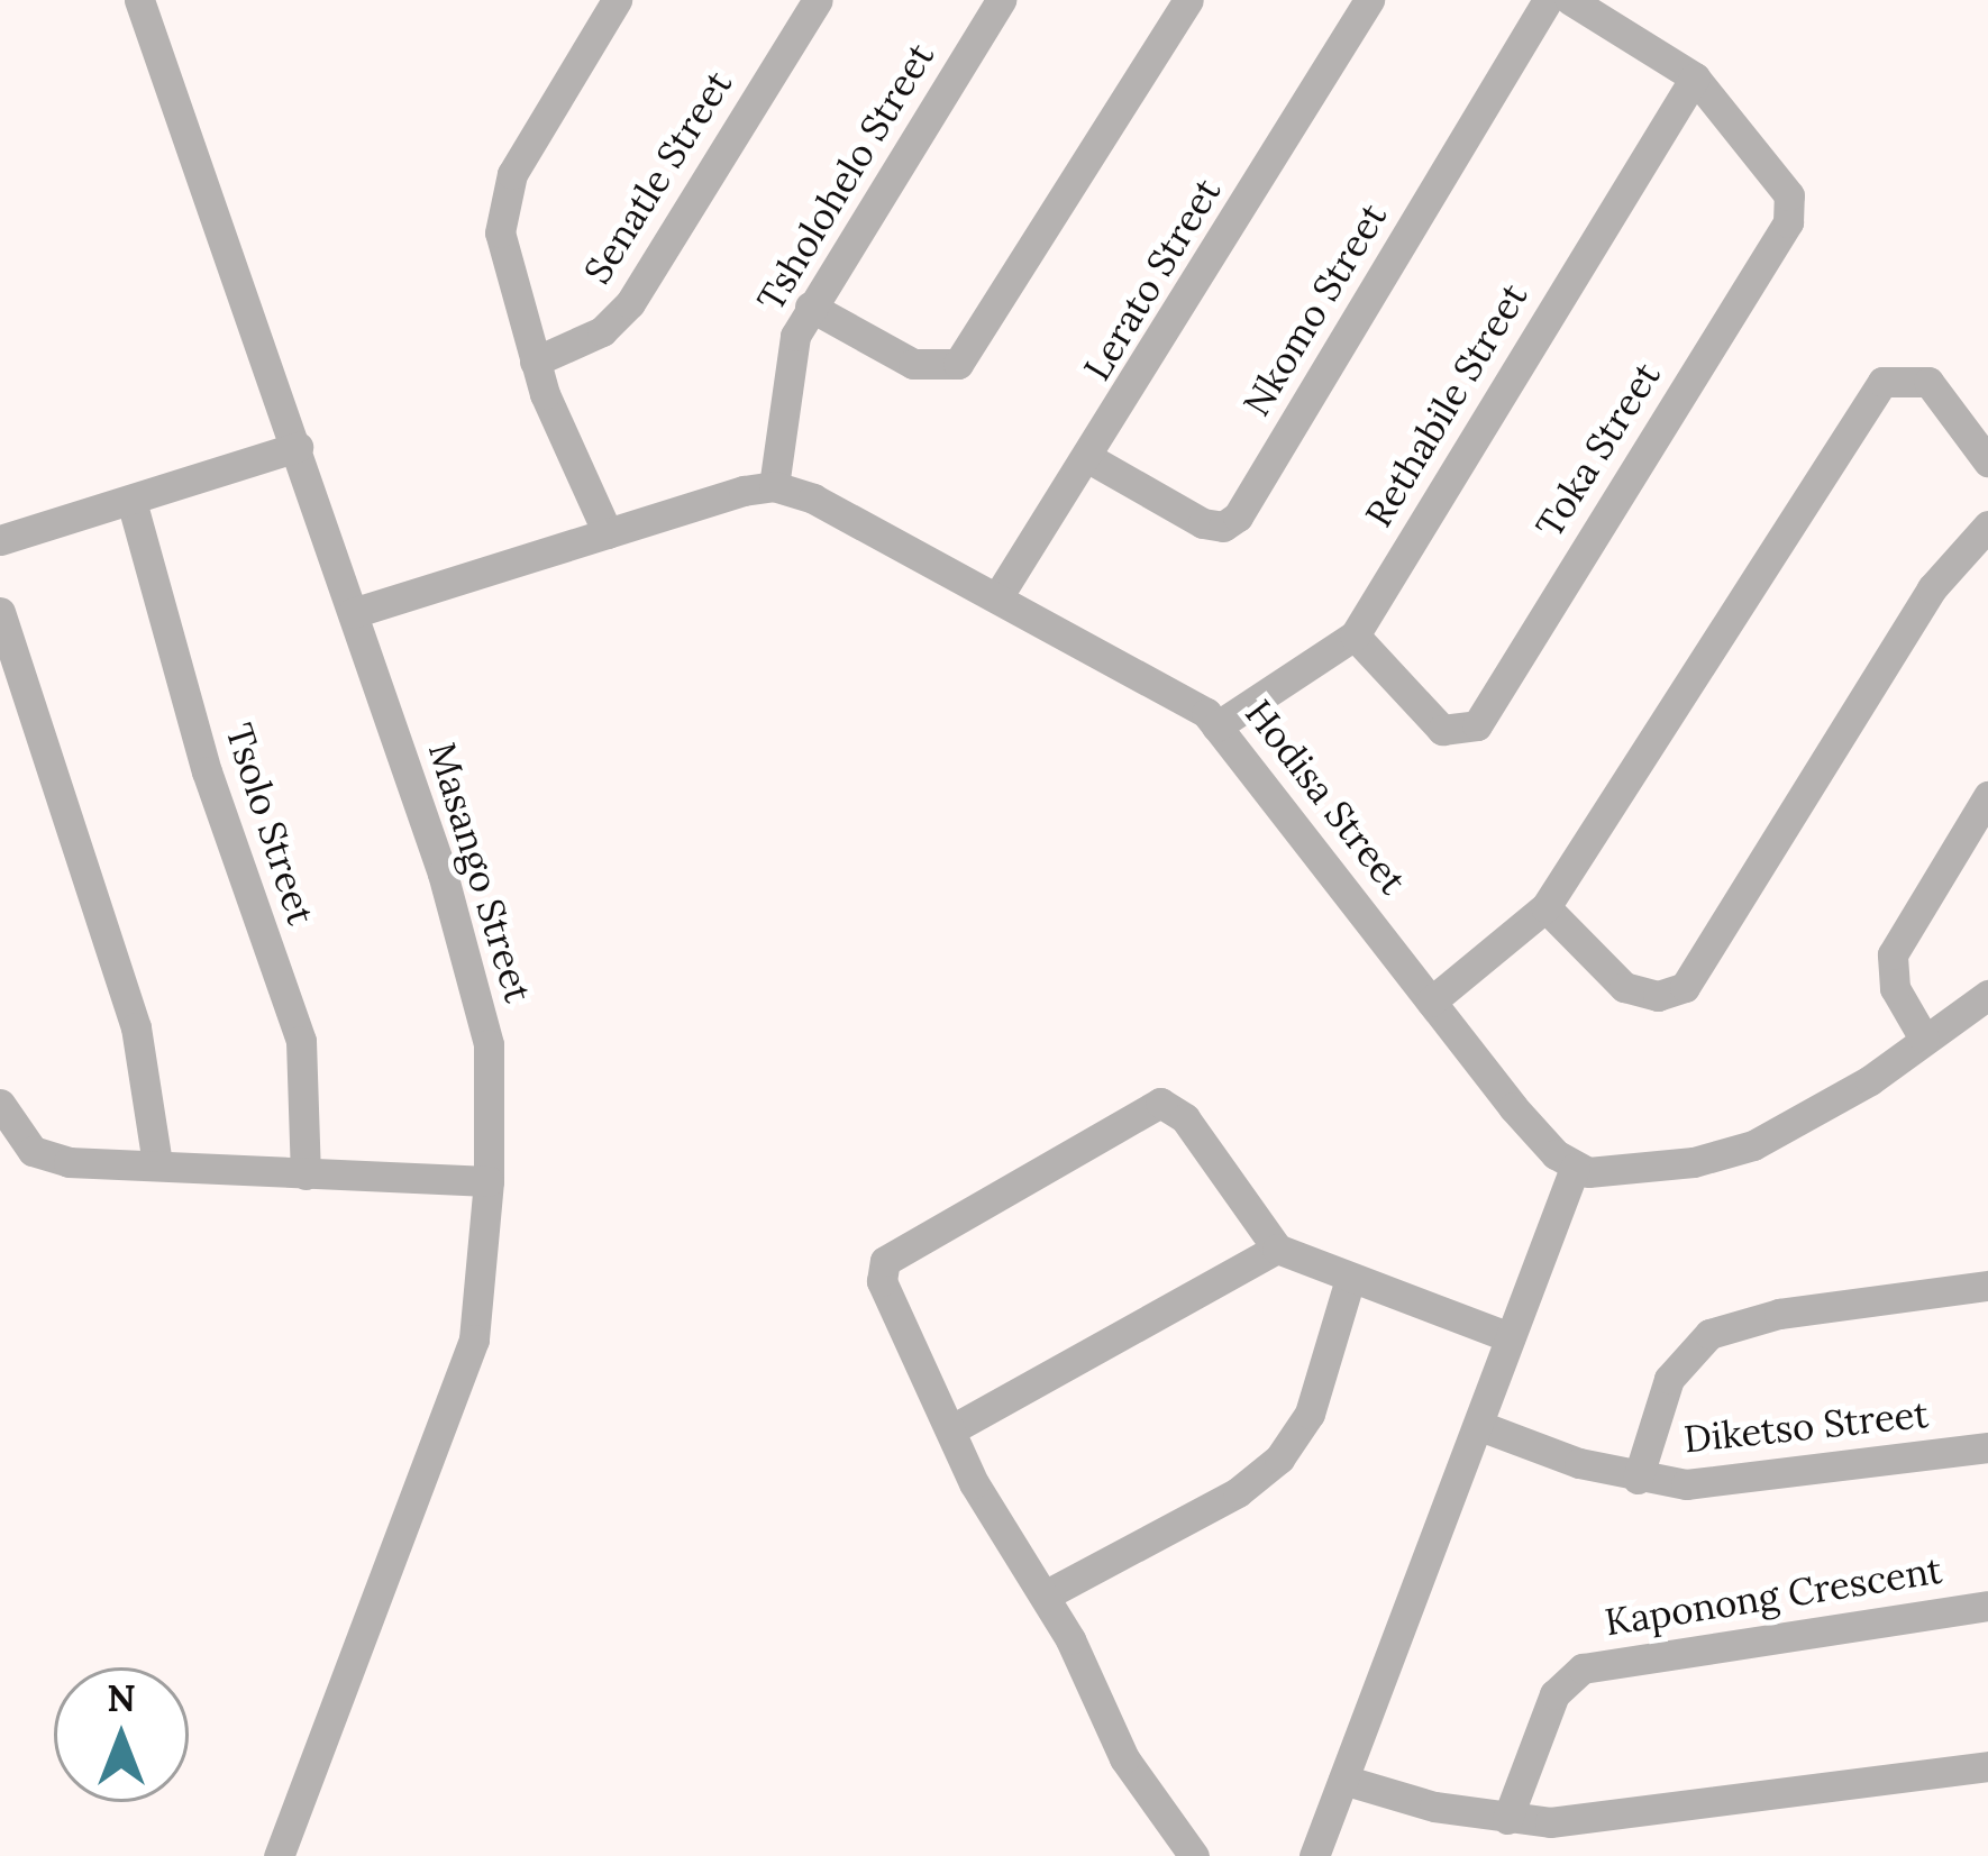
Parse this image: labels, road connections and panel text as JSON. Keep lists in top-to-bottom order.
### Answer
{
  "streets": {
    "street": [
      "Senatle Street",
      "Tsholohelo Street",
      "Lerato Street",
      "Nkomo Street",
      "Rethabile Street",
      "Toka Street",
      "Hodisa Street",
      "Tsolo Street",
      "Masango Street",
      "Diketso Street",
      "Kaponong Crescent"
    ]
  },
  "crossings": [
    ["Tsholohelo Street", "Hodisa Street"],
    ["Lerato Street", "Nkomo Street"],
    ["Lerato Street", "Hodisa Street"],
    ["Rethabile Street", "Toka Street"],
    ["Rethabile Street", "Hodisa Street"]
  ],
  "north": "top"
}
